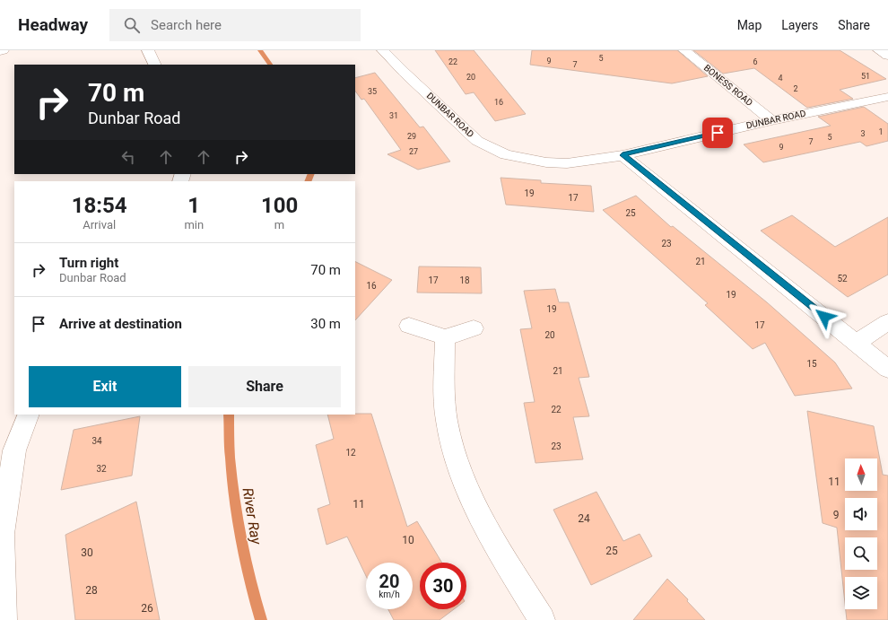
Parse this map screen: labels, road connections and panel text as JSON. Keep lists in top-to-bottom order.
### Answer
{
  "streets": {
    "street": ["BONESS ROAD", "DUNBAR ROAD"]
  },
  "crossings": [
    ["BONESS ROAD", "DUNBAR ROAD"]
  ],
  "water": ["River Ray"],
  "house_numbers": [
    "5",
    "9",
    "22",
    "6",
    "7",
    "51",
    "20",
    "4",
    "2",
    "35",
    "16",
    "31",
    "1",
    "3",
    "29",
    "5",
    "7",
    "9",
    "27",
    "19",
    "17",
    "25",
    "23",
    "21",
    "52",
    "17",
    "18",
    "16",
    "19",
    "19",
    "17",
    "20",
    "15",
    "21",
    "22",
    "34",
    "23",
    "12",
    "32",
    "11",
    "11",
    "9",
    "24",
    "10",
    "25",
    "30",
    "28",
    "26"
  ],
  "north": "top",
  "page": {
    "header": "Headway",
    "search": "Search here",
    "nav": ["Map", "Layers", "Share"],
    "turn": ["70 m", "Dunbar Road"],
    "eta": [
      "18:54",
      "Arrival",
      "1",
      "min",
      "100",
      "m"
    ],
    "list": [
      {
        "name": "Turn right",
        "note": "Dunbar Road",
        "value": "70 m"
      },
      {
        "name": "Arrive at destination",
        "value": "30 m"
      }
    ],
    "buttons": ["Exit", "Share"],
    "speed": "20 km/h",
    "limit": "30"
  }
}
